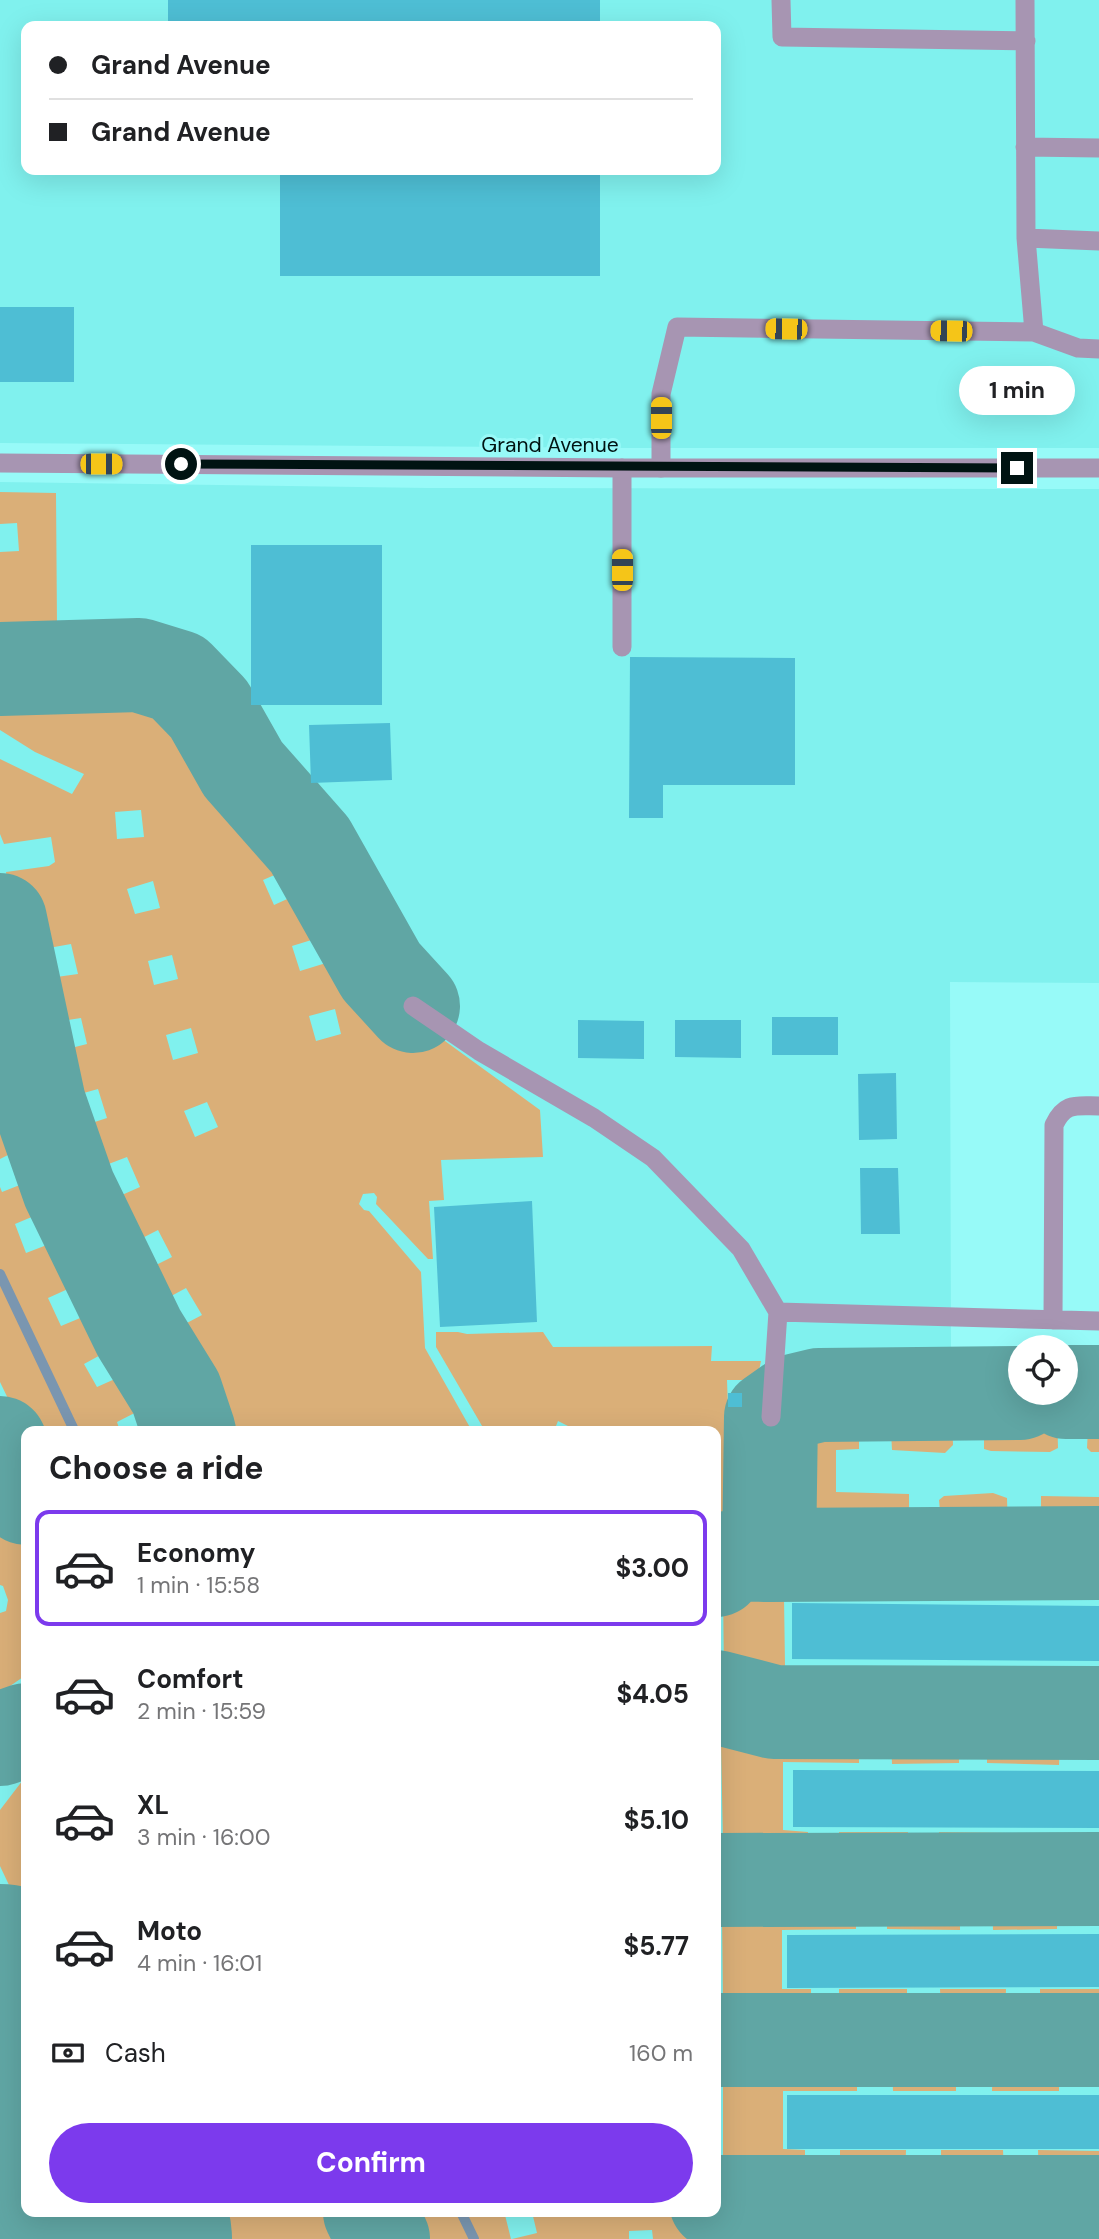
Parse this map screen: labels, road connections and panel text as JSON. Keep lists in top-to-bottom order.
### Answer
{
  "streets": {
    "street": ["Grand Avenue"]
  },
  "page": {
    "banner": ["Grand Avenue", "Grand Avenue"],
    "bubble": "1 min",
    "heading": "Choose a ride",
    "list": [
      {
        "name": "Economy",
        "note": "1 min · 15:58",
        "value": "$3.00"
      },
      {
        "name": "Comfort",
        "note": "2 min · 15:59",
        "value": "$4.05"
      },
      {
        "name": "XL",
        "note": "3 min · 16:00",
        "value": "$5.10"
      },
      {
        "name": "Moto",
        "note": "4 min · 16:01",
        "value": "$5.77"
      }
    ],
    "pay": ["Cash", "160 m"],
    "buttons": "Confirm"
  }
}
